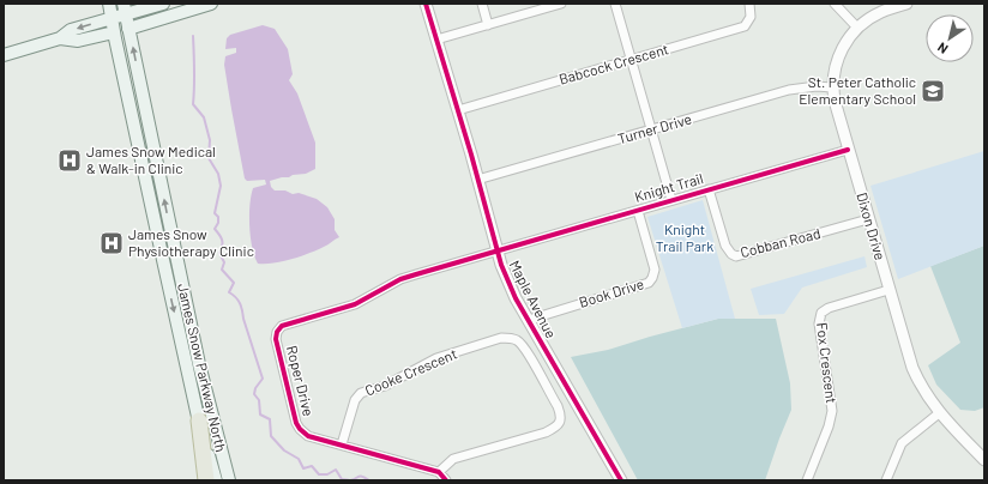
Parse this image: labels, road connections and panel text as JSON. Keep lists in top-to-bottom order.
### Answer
{
  "streets": {
    "main road": ["James Snow Parkway North"],
    "street": [
      "Babcock Crescent",
      "Turner Drive",
      "Knight Trail",
      "Dixon Drive",
      "Cobban Road",
      "Book Drive",
      "Maple Avenue",
      "Fox Crescent",
      "Cooke Crescent",
      "Roper Drive"
    ]
  },
  "crossings": [
    ["Babcock Crescent", "Maple Avenue"],
    ["Turner Drive", "Dixon Drive"],
    ["Turner Drive", "Maple Avenue"],
    ["Knight Trail", "Dixon Drive"],
    ["Knight Trail", "Cobban Road"],
    ["Knight Trail", "Book Drive"],
    ["Knight Trail", "Maple Avenue"],
    ["Knight Trail", "Roper Drive"],
    ["Dixon Drive", "Cobban Road"],
    ["Dixon Drive", "Fox Crescent"],
    ["Book Drive", "Maple Avenue"],
    ["Maple Avenue", "Roper Drive"],
    ["Cooke Crescent", "Roper Drive"]
  ],
  "parks": ["Knight Trail Park"],
  "places": {
    "school or university": ["St. Peter Catholic Elementary School"],
    "hospital": ["James Snow Medical & Walk-in Clinic", "James Snow Physiotherapy Clinic"]
  },
  "north": "bottom left"
}
